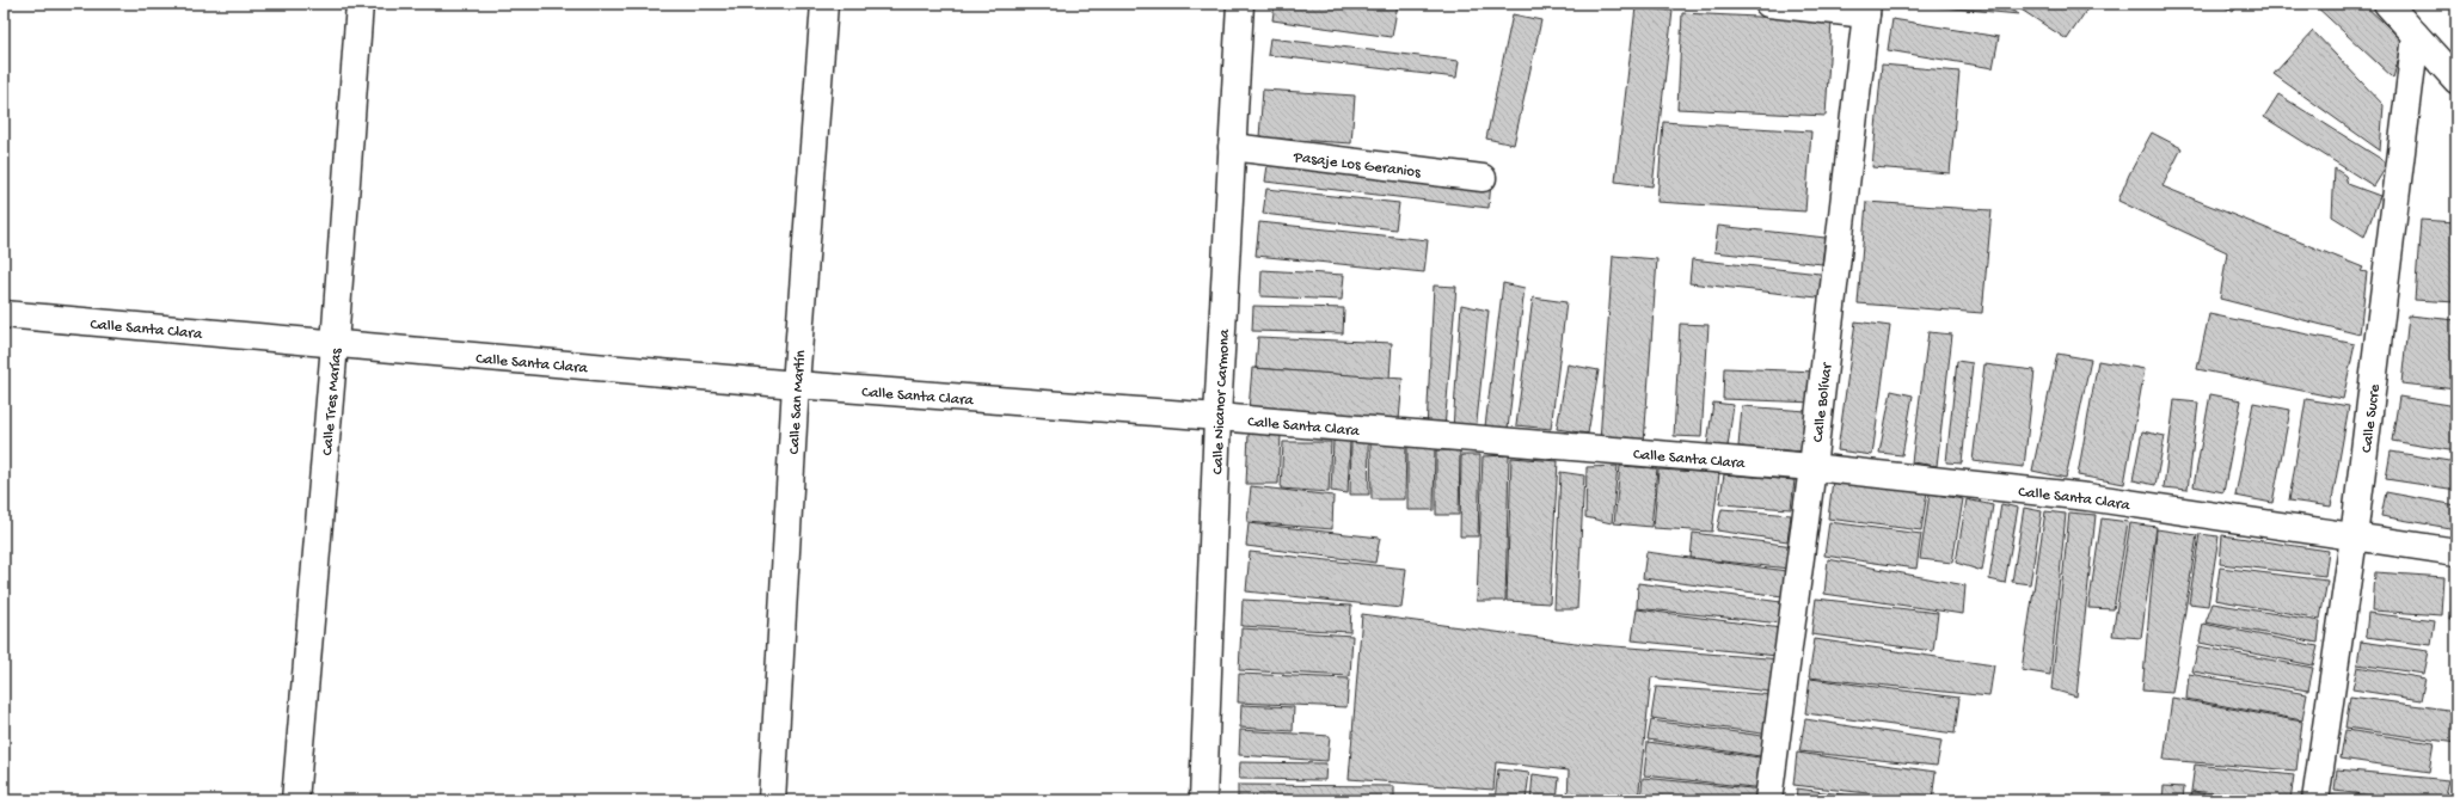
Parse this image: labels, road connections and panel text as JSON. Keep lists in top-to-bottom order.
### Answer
{
  "streets": {
    "street": [
      "Pasaje Los Geranios",
      "Calle Santa Clara",
      "Calle San Martín",
      "Calle Nicanor Carmona",
      "Calle Tres Marías",
      "Calle Bolívar",
      "Calle Sucre"
    ]
  },
  "crossings": [
    ["Pasaje Los Geranios", "Calle Nicanor Carmona"],
    ["Calle Santa Clara", "Calle San Martín"],
    ["Calle Santa Clara", "Calle Nicanor Carmona"],
    ["Calle Santa Clara", "Calle Tres Marías"],
    ["Calle Santa Clara", "Calle Bolívar"],
    ["Calle Santa Clara", "Calle Sucre"]
  ]
}
